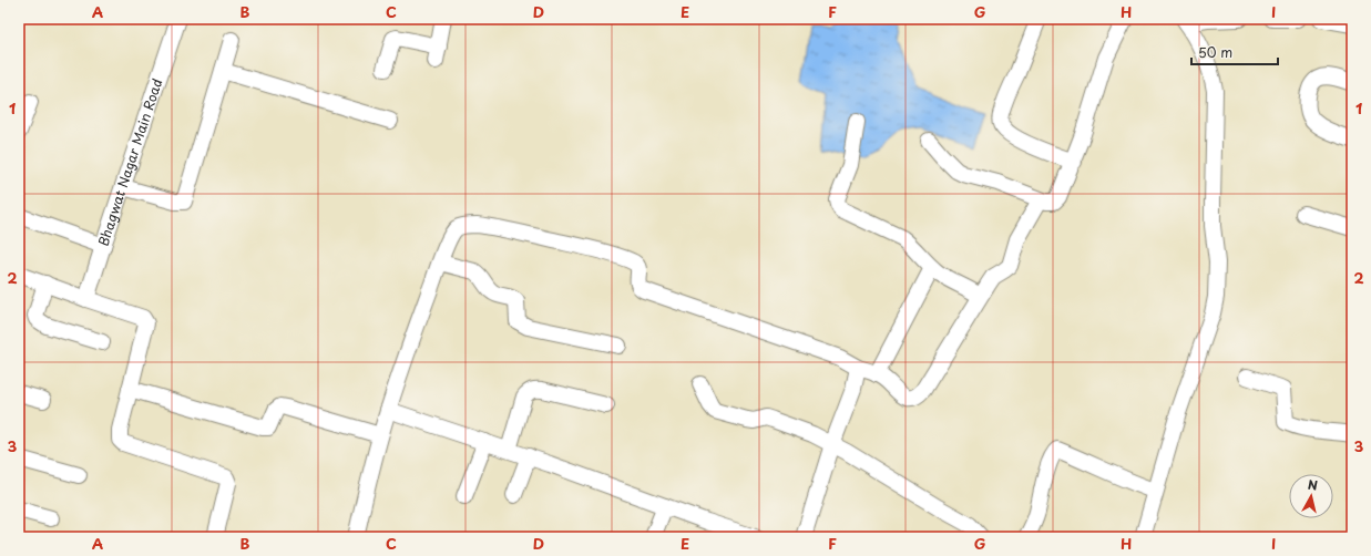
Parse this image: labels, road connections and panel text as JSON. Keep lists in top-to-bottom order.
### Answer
{
  "streets": {
    "street": ["Bhagwat Nagar Main Road"]
  },
  "scale_bar": "50 m",
  "north": "top",
  "grid": {
    "columns": [
      "A",
      "B",
      "C",
      "D",
      "E",
      "F",
      "G",
      "H",
      "I"
    ],
    "rows": ["1", "2", "3"]
  }
}
